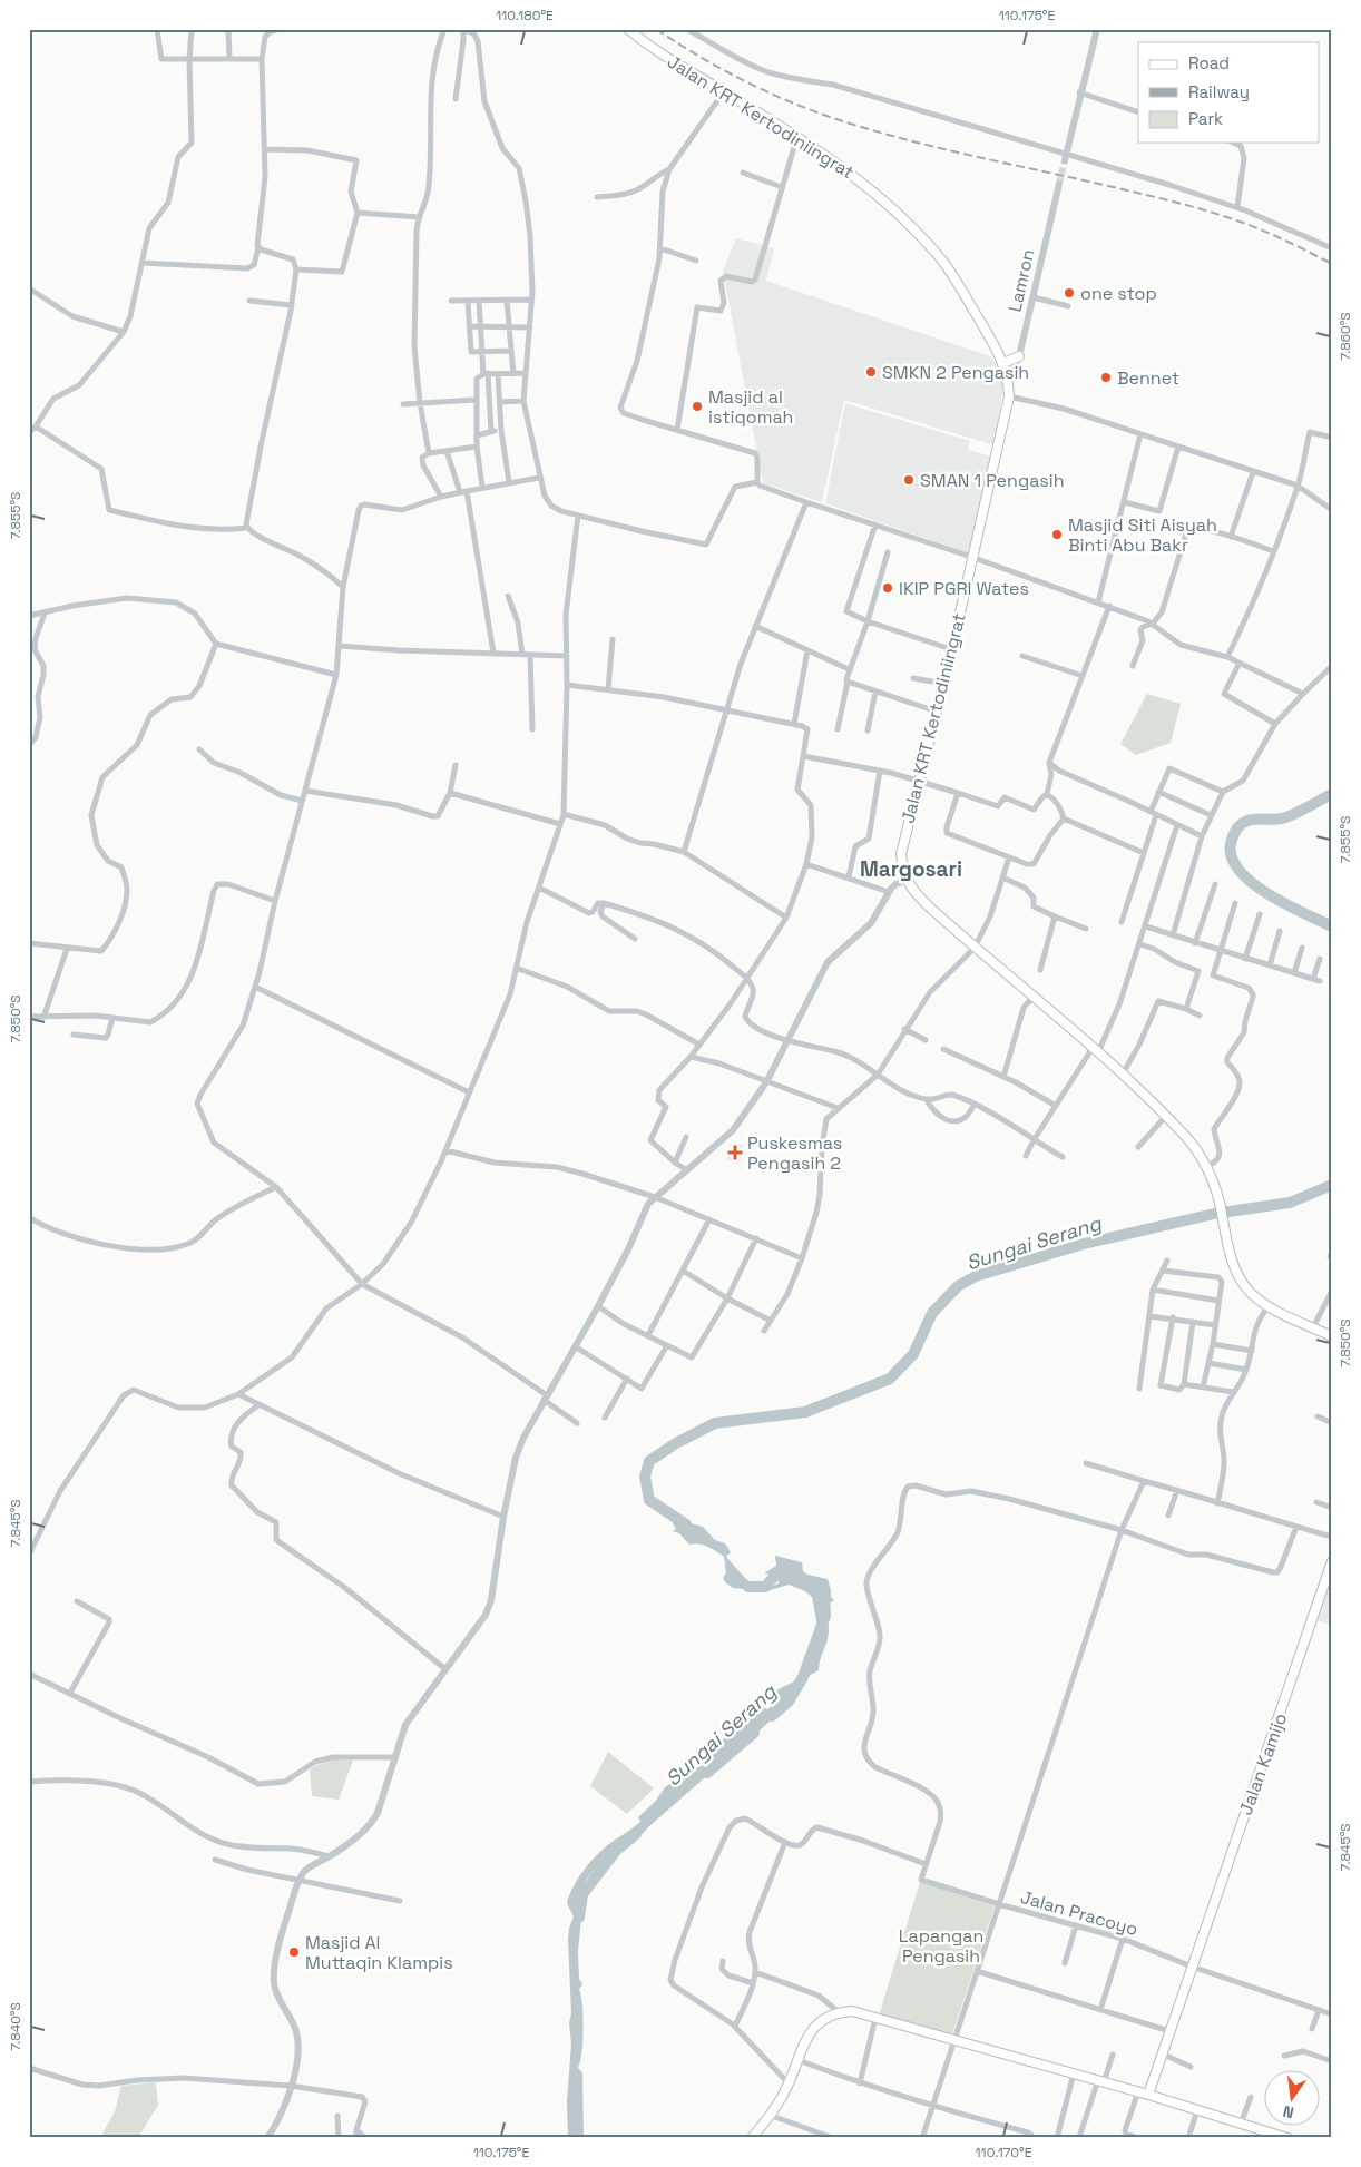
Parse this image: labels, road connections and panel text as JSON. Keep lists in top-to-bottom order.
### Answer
{
  "streets": {
    "main road": ["Jalan KRT Kertodiniingrat", "Jalan Kamijo"],
    "street": ["Lamron", "Jalan Pracoyo"]
  },
  "crossings": [
    ["Jalan KRT Kertodiniingrat", "Lamron"],
    ["Jalan Kamijo", "Jalan Pracoyo"]
  ],
  "districts": ["Margosari"],
  "water": ["Sungai Serang"],
  "parks": ["Lapangan Pengasih"],
  "places": {
    "other": [
      "one stop",
      "SMKN 2 Pengasih",
      "Bennet",
      "Masjid al istiqomah",
      "SMAN 1 Pengasih",
      "Masjid Siti Aisyah Binti Abu Bakr",
      "IKIP PGRI Wates",
      "Masjid Al Muttaqin Klampis"
    ],
    "health": ["Puskesmas Pengasih 2"]
  },
  "legend": ["Road", "Railway", "Park"],
  "north": "bottom",
  "coordinates": [
    "110.180°E",
    "110.175°E",
    "7.860°S",
    "7.855°S",
    "7.850°S",
    "7.845°S",
    "7.840°S",
    "110.170°E"
  ]
}
